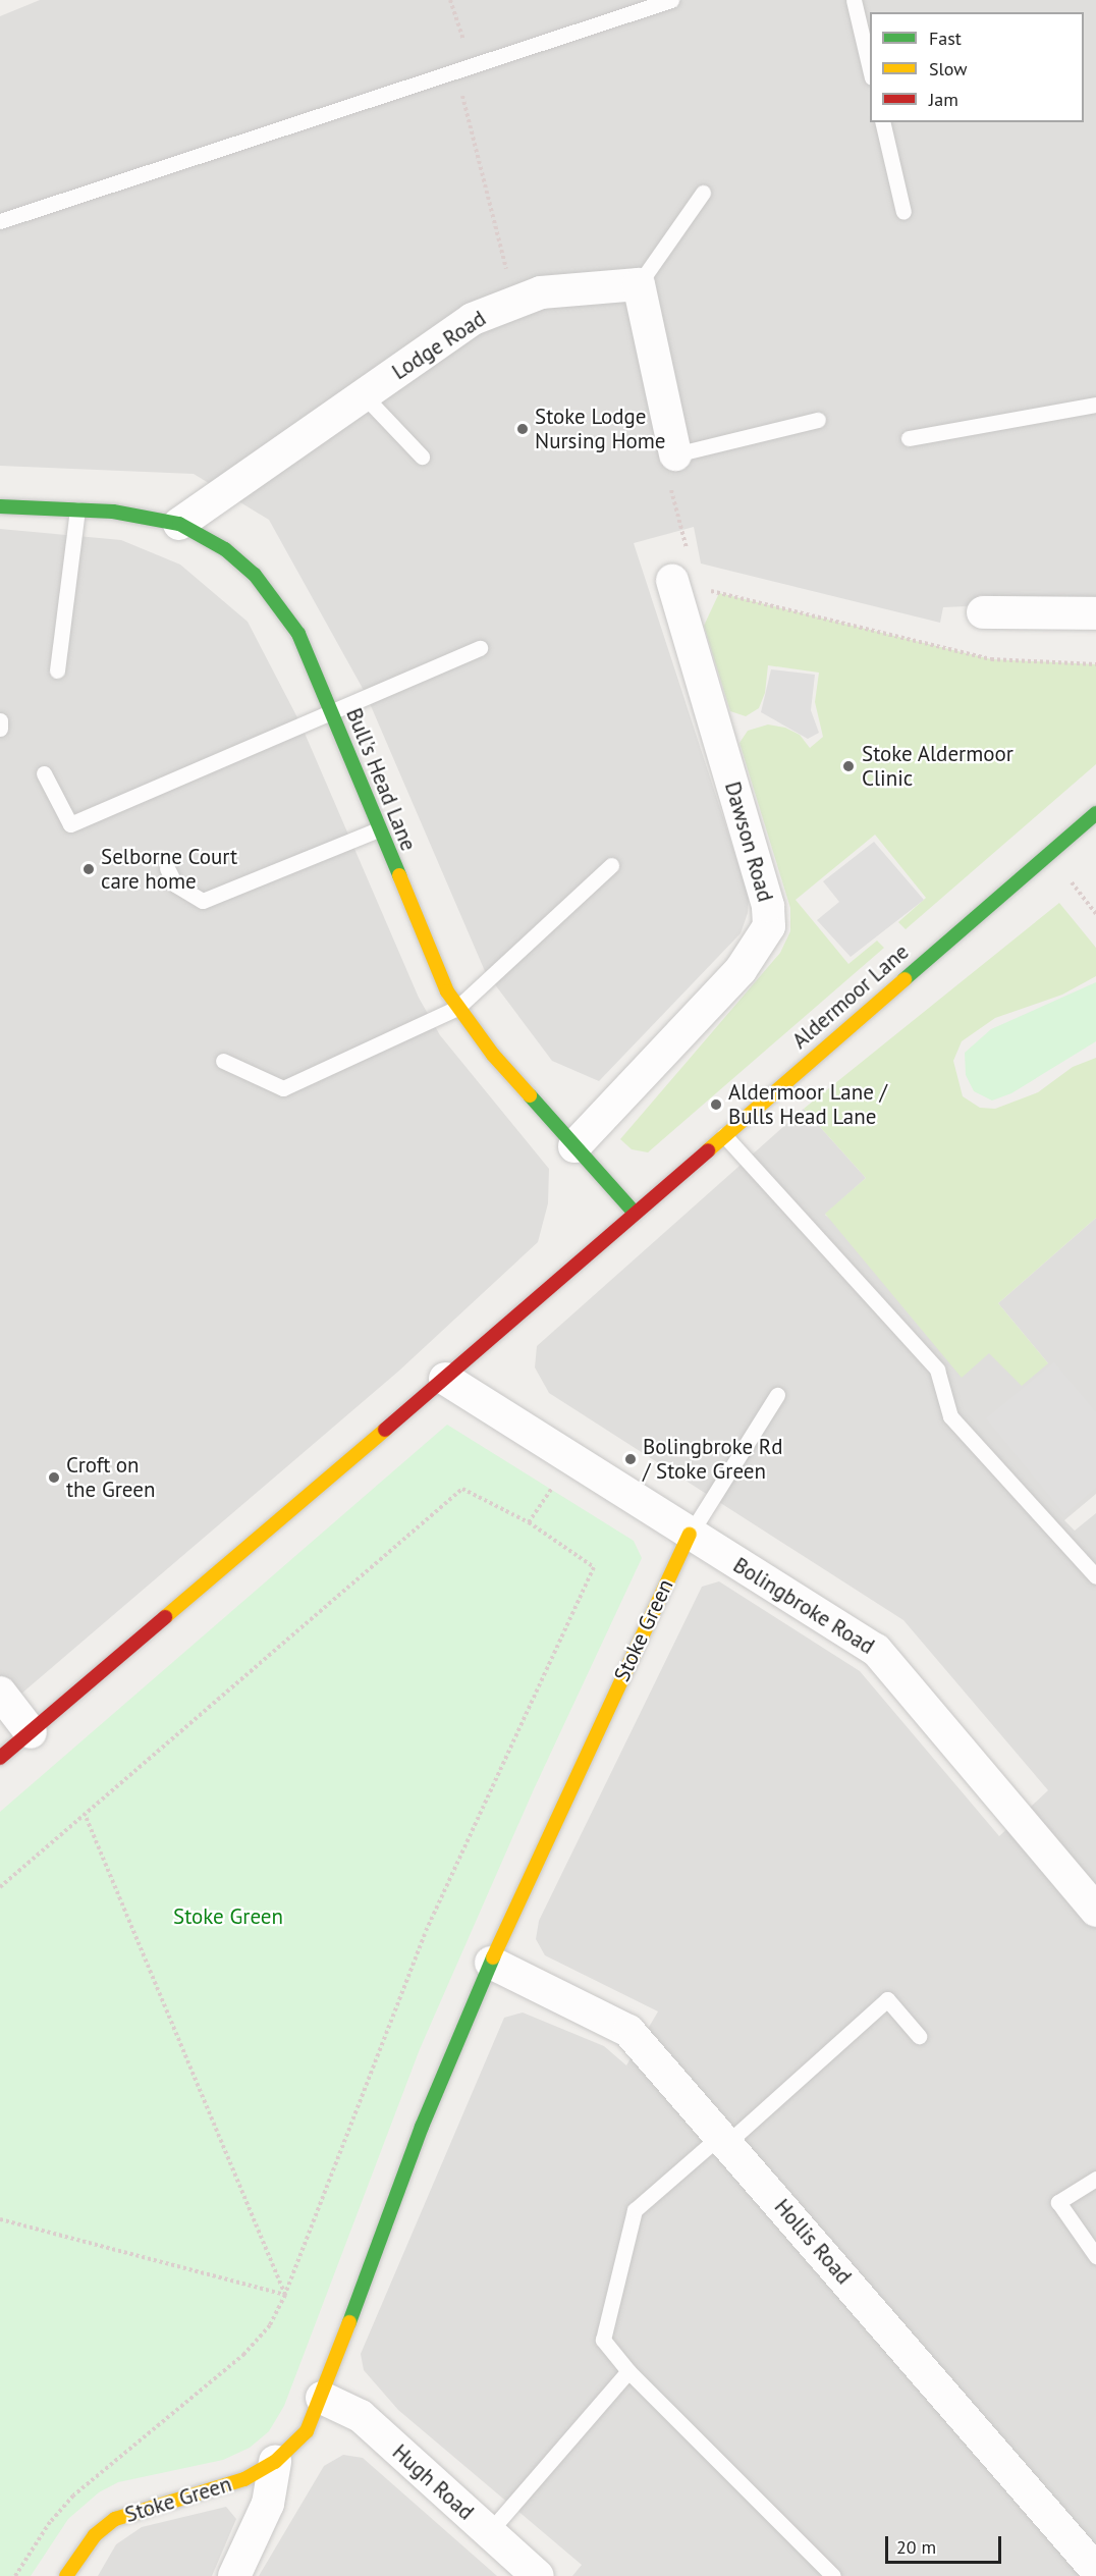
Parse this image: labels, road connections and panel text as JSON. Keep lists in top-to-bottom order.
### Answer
{
  "streets": {
    "street": [
      "Lodge Road",
      "Bull's Head Lane",
      "Dawson Road",
      "Aldermoor Lane",
      "Bolingbroke Road",
      "Stoke Green",
      "Hollis Road",
      "Hugh Road"
    ]
  },
  "crossings": [
    ["Lodge Road", "Bull's Head Lane"],
    ["Bull's Head Lane", "Dawson Road"],
    ["Bull's Head Lane", "Aldermoor Lane"],
    ["Bolingbroke Road", "Stoke Green"],
    ["Stoke Green", "Hollis Road"],
    ["Stoke Green", "Hugh Road"]
  ],
  "parks": ["Stoke Green"],
  "places": [
    "Stoke Lodge Nursing Home",
    "Stoke Aldermoor Clinic",
    "Selborne Court care home",
    "Aldermoor Lane / Bulls Head Lane",
    "Bolingbroke Rd / Stoke Green",
    "Croft on the Green"
  ],
  "legend": ["Fast", "Slow", "Jam"],
  "scale_bar": "20 m"
}
